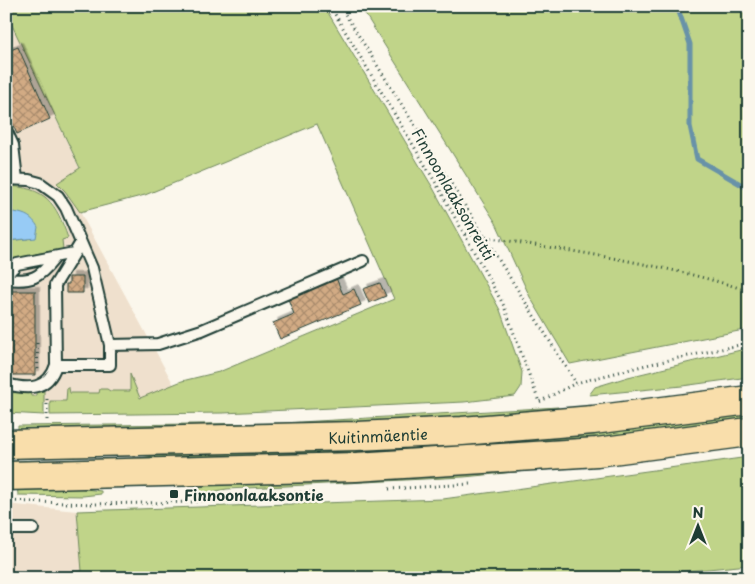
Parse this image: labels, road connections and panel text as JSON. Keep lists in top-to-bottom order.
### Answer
{
  "streets": {
    "main road": ["Kuitinmäentie"],
    "path": ["Finnoonlaaksonreitti"]
  },
  "places": {
    "transit": ["Finnoonlaaksontie"]
  },
  "north": "top"
}
